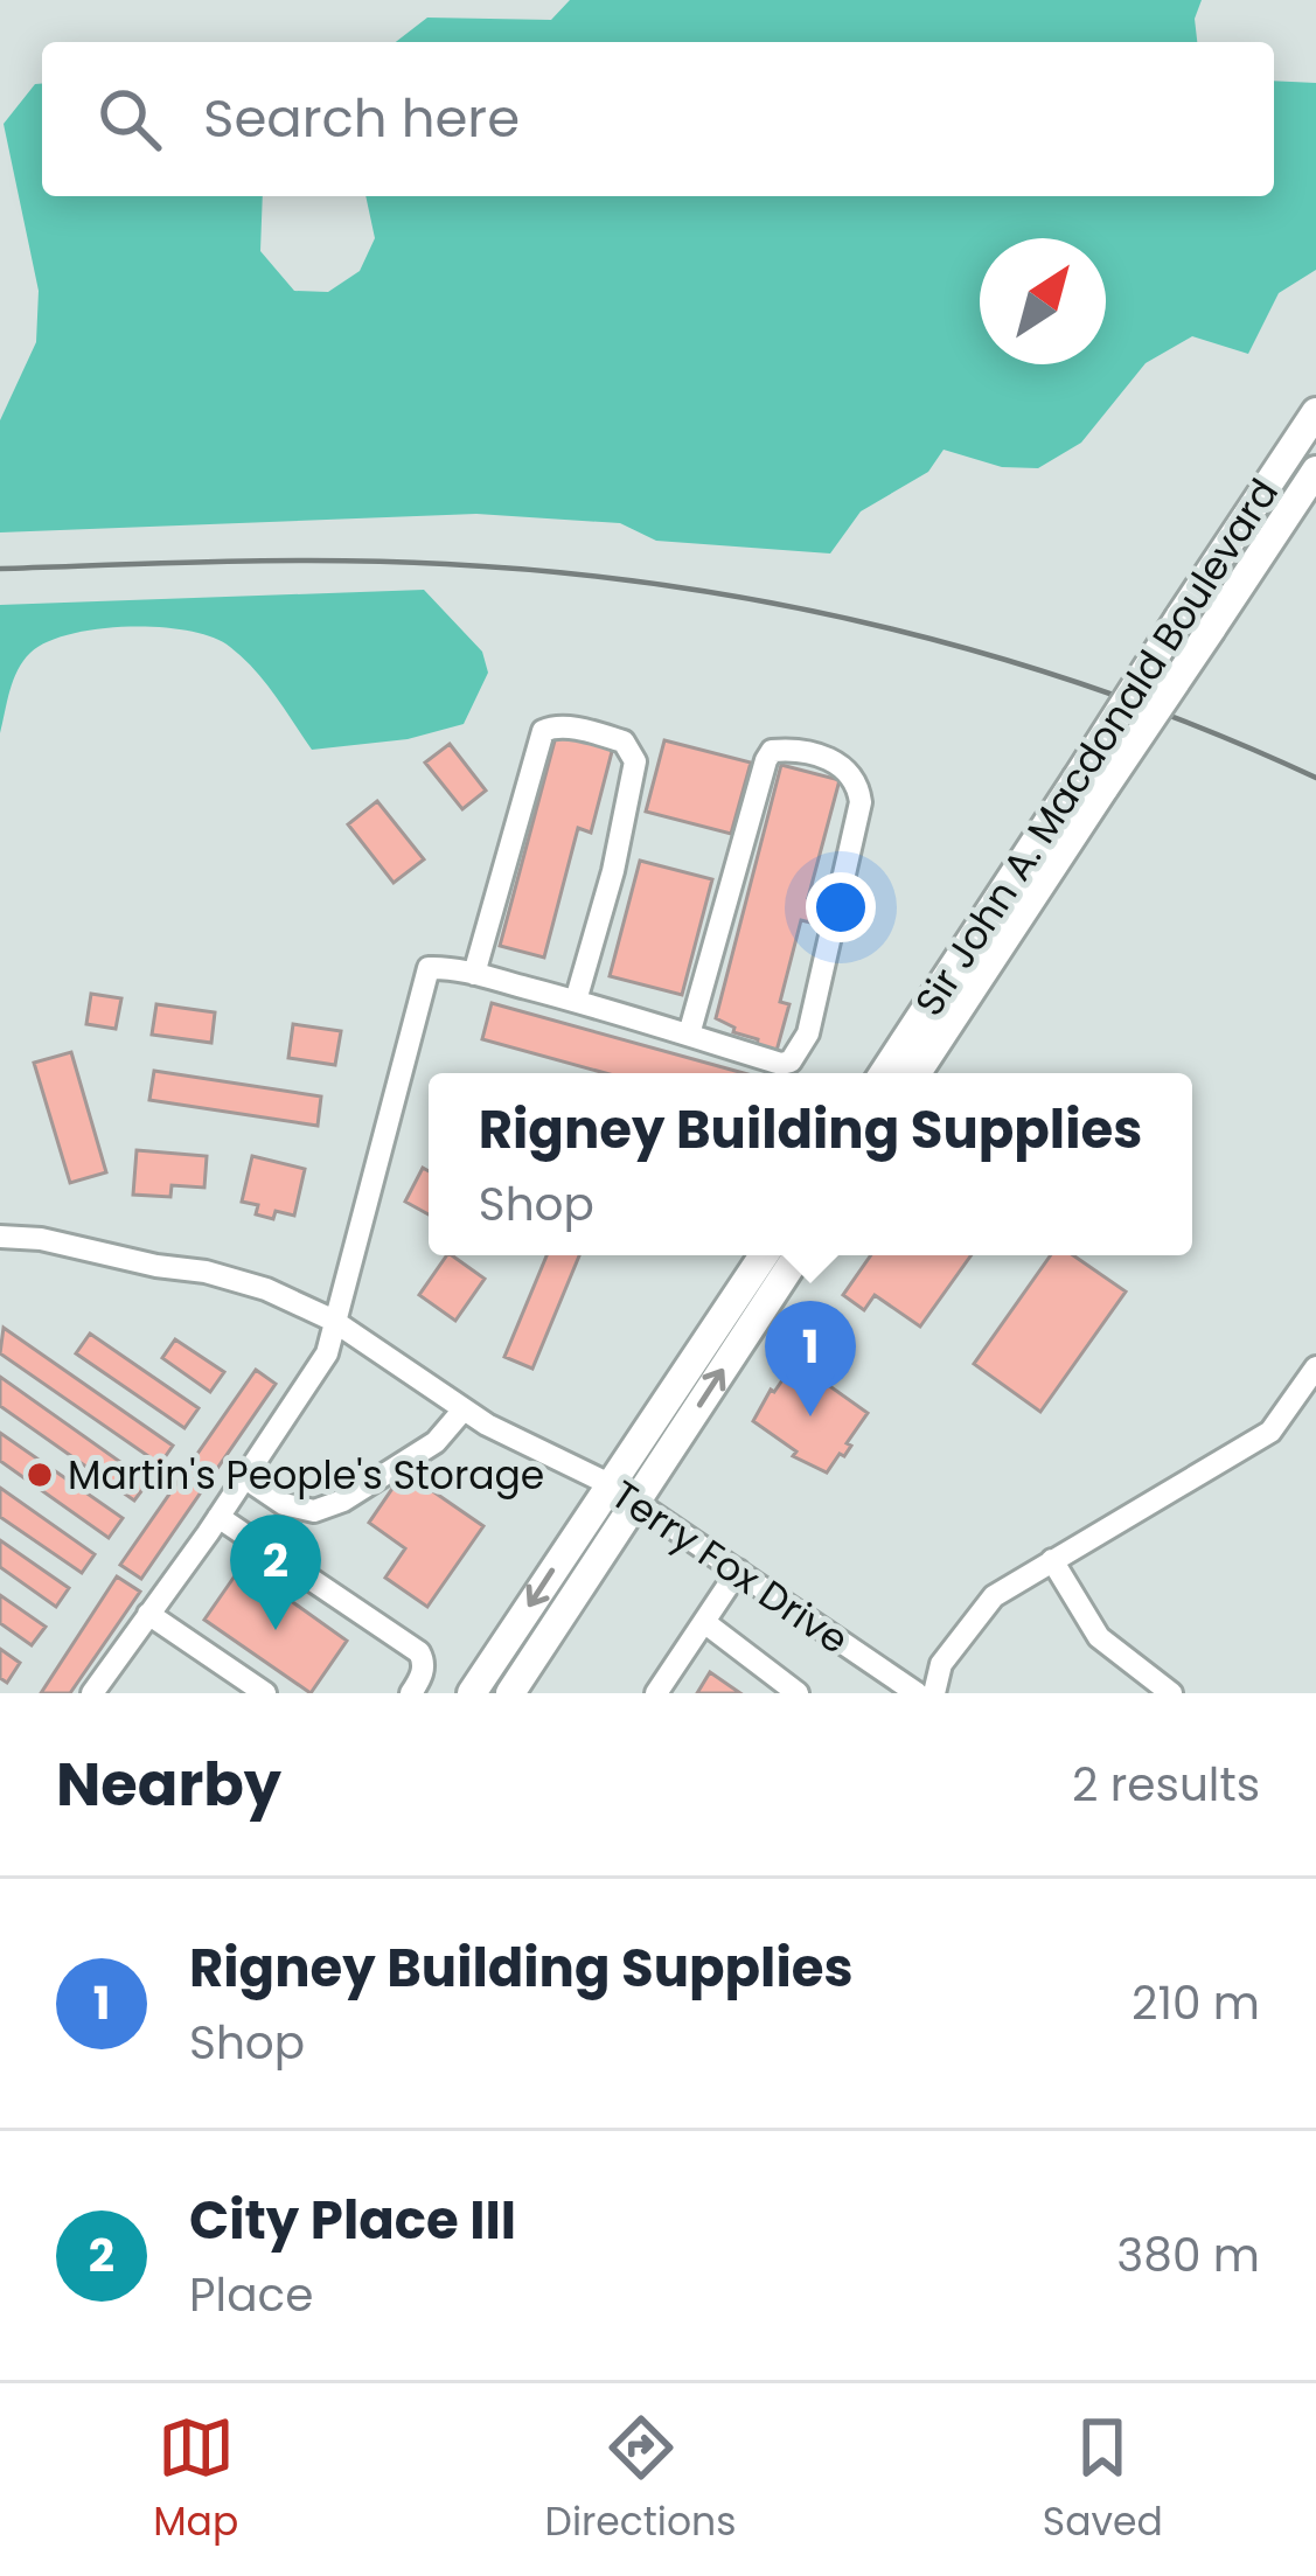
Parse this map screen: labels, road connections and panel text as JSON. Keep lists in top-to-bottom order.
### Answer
{
  "streets": {
    "main road": ["Sir John A. Macdonald Boulevard"],
    "street": ["Terry Fox Drive"]
  },
  "places": ["Martin's People's Storage"],
  "north": "top right",
  "page": {
    "search": "Search here",
    "popup": ["Rigney Building Supplies", "Shop"],
    "pins": ["1", "2"],
    "heading": ["Nearby", "2 results"],
    "list": [
      {
        "mark": "1",
        "name": "Rigney Building Supplies",
        "note": "Shop",
        "value": "210 m"
      },
      {
        "mark": "2",
        "name": "City Place III",
        "note": "Place",
        "value": "380 m"
      }
    ],
    "nav": ["Map", "Directions", "Saved"]
  }
}
